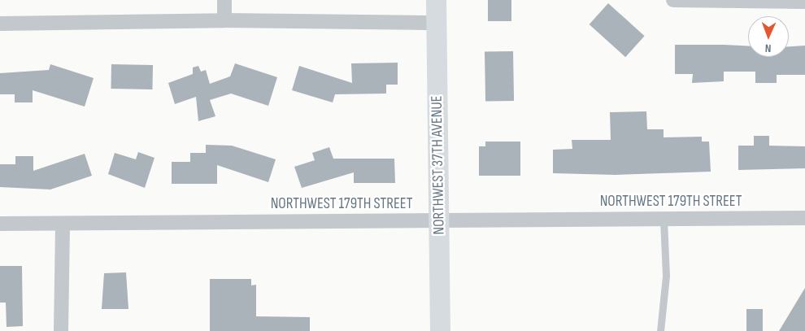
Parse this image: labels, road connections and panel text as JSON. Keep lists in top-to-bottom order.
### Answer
{
  "streets": {
    "main road": ["NORTHWEST 37TH AVENUE"],
    "street": ["NORTHWEST 179TH STREET"]
  },
  "crossings": [
    ["NORTHWEST 37TH AVENUE", "NORTHWEST 179TH STREET"]
  ],
  "north": "bottom"
}
